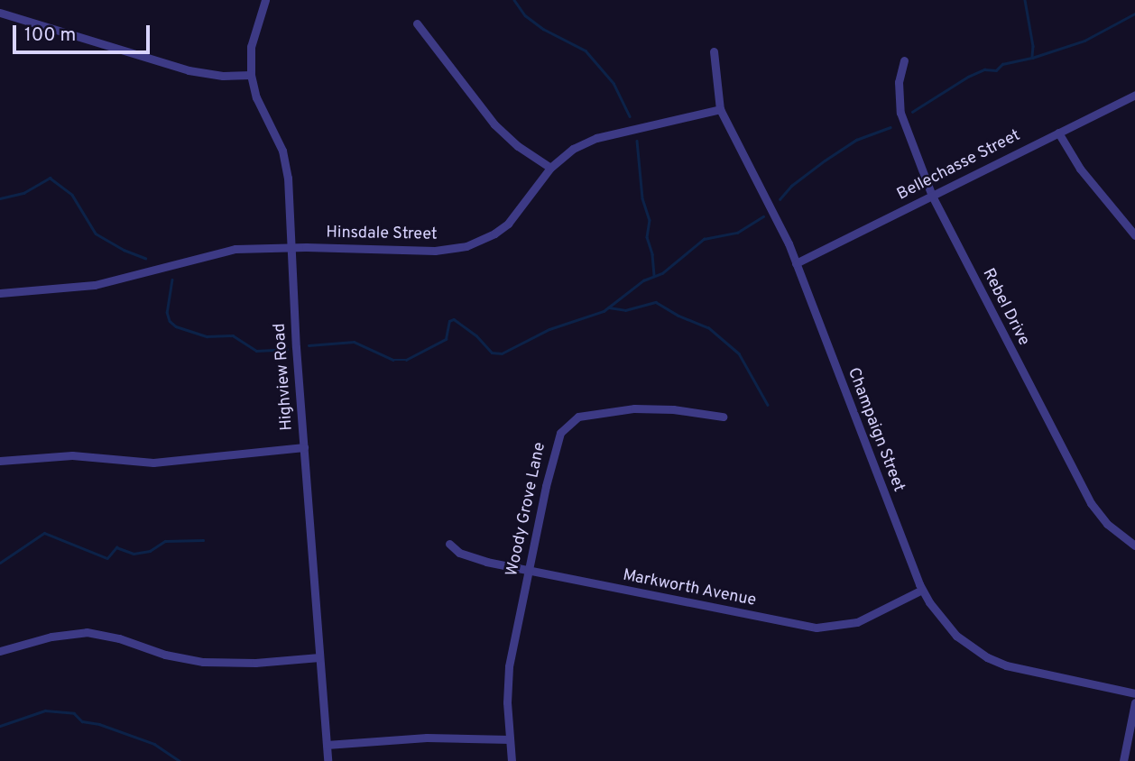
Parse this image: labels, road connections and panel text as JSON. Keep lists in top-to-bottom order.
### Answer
{
  "streets": {
    "street": [
      "Bellechasse Street",
      "Hinsdale Street",
      "Rebel Drive",
      "Highview Road",
      "Champaign Street",
      "Woody Grove Lane",
      "Markworth Avenue"
    ]
  },
  "crossings": [
    ["Bellechasse Street", "Rebel Drive"],
    ["Bellechasse Street", "Champaign Street"],
    ["Hinsdale Street", "Highview Road"],
    ["Hinsdale Street", "Champaign Street"],
    ["Champaign Street", "Markworth Avenue"],
    ["Woody Grove Lane", "Markworth Avenue"]
  ],
  "scale_bar": "100 m"
}
